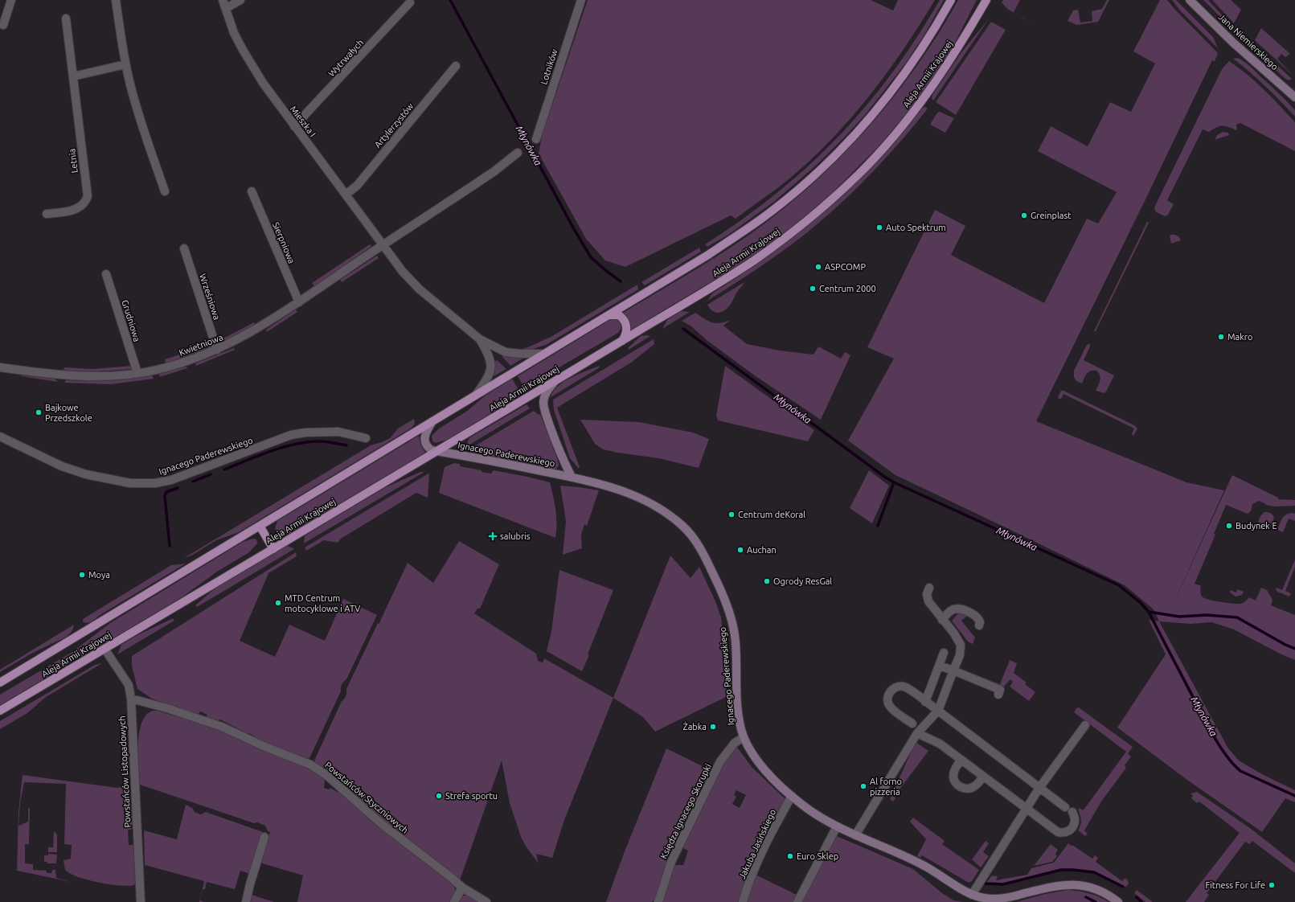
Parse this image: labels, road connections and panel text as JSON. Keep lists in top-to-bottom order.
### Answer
{
  "streets": {
    "main road": ["Aleja Armii Krajowej"],
    "street": [
      "Jana Niemierskiego",
      "Wytrwałych",
      "Lotników",
      "Mieszka I",
      "Artylerzystów",
      "Letnia",
      "Sierpniowa",
      "Wrześniowa",
      "Grudniowa",
      "Kwietniowa",
      "Ignacego Paderewskiego",
      "Powstańców Listopadowych",
      "Powstańców Styczniowych",
      "Księdza Ignacego Skorupki",
      "Jakuba Jasińskiego"
    ]
  },
  "crossings": [
    ["Wytrwałych", "Mieszka I"],
    ["Aleja Armii Krajowej", "Mieszka I"],
    ["Aleja Armii Krajowej", "Ignacego Paderewskiego"],
    ["Aleja Armii Krajowej", "Powstańców Listopadowych"],
    ["Mieszka I", "Artylerzystów"],
    ["Mieszka I", "Kwietniowa"],
    ["Sierpniowa", "Kwietniowa"],
    ["Wrześniowa", "Kwietniowa"],
    ["Grudniowa", "Kwietniowa"],
    ["Ignacego Paderewskiego", "Księdza Ignacego Skorupki"],
    ["Ignacego Paderewskiego", "Jakuba Jasińskiego"],
    ["Powstańców Listopadowych", "Powstańców Styczniowych"]
  ],
  "water": ["Młynówka"],
  "places": {
    "other": [
      "Greinplast",
      "Auto Spektrum",
      "ASPCOMP",
      "Centrum 2000",
      "Makro",
      "Bajkowe Przedszkole",
      "Centrum deKoral",
      "Budynek E",
      "Auchan",
      "Moya",
      "Ogrody ResGal",
      "MTD Centrum motocyklowe i ATV",
      "Żabka",
      "Al forno pizzeria",
      "Strefa sportu",
      "Euro Sklep",
      "Fitness For Life"
    ],
    "health": ["salubris"]
  }
}
